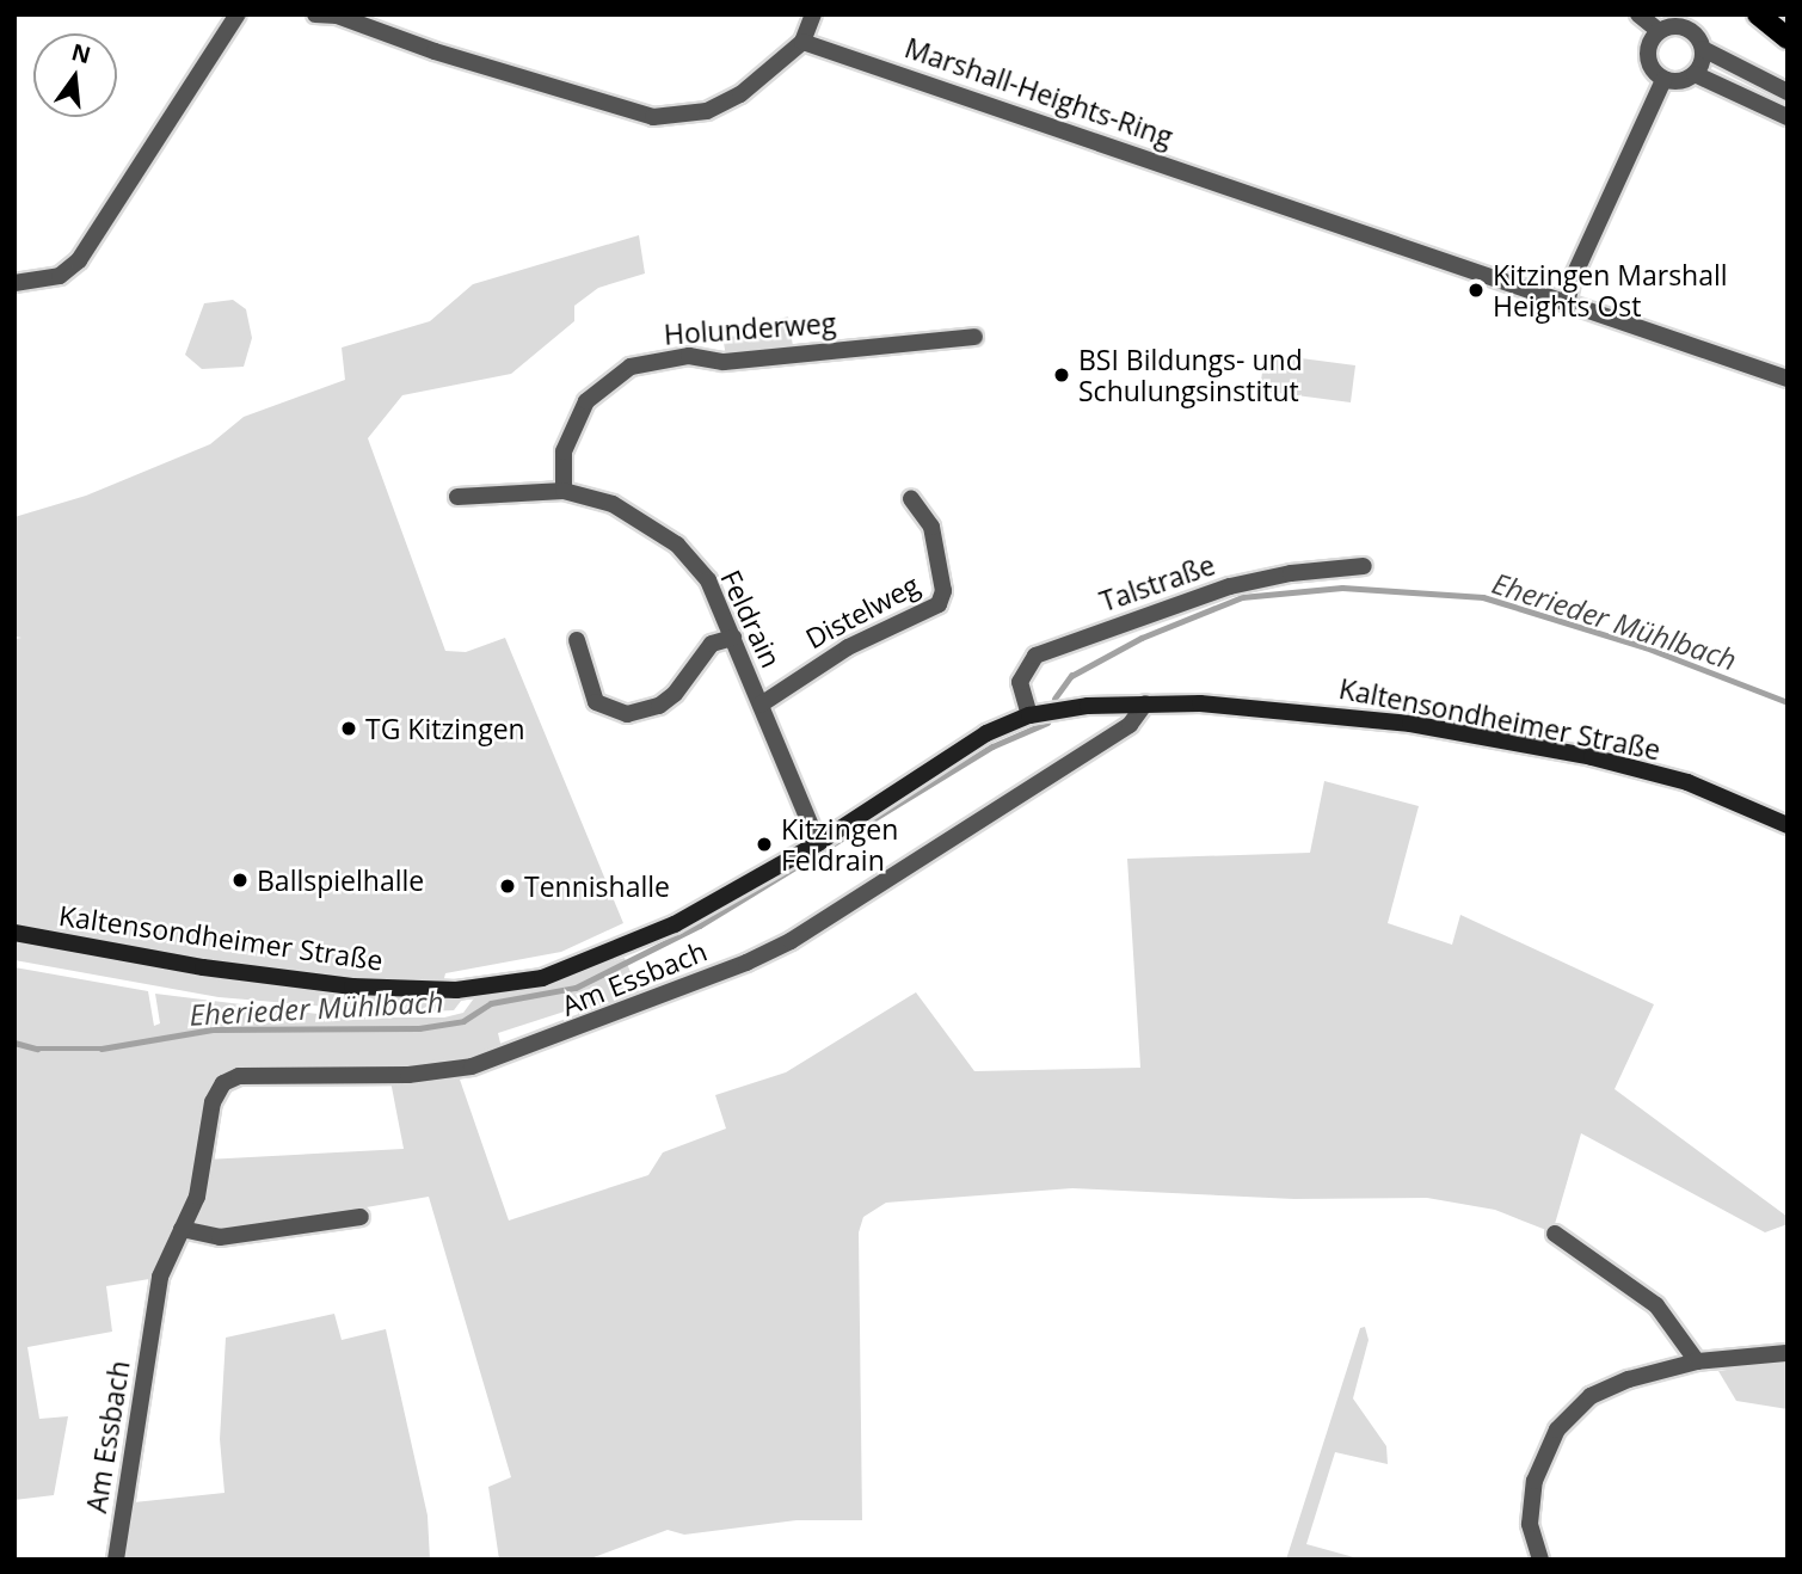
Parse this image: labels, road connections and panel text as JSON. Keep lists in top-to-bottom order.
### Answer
{
  "streets": {
    "main road": ["Kaltensondheimer Straße"],
    "street": [
      "Marshall-Heights-Ring",
      "Holunderweg",
      "Talstraße",
      "Distelweg",
      "Feldrain",
      "Am Essbach"
    ]
  },
  "crossings": [
    ["Holunderweg", "Feldrain"],
    ["Talstraße", "Kaltensondheimer Straße"],
    ["Distelweg", "Feldrain"],
    ["Feldrain", "Kaltensondheimer Straße"],
    ["Kaltensondheimer Straße", "Am Essbach"]
  ],
  "water": ["Eherieder Mühlbach"],
  "places": [
    "Kitzingen Marshall Heights Ost",
    "BSI Bildungs- und Schulungsinstitut",
    "TG Kitzingen",
    "Kitzingen Feldrain",
    "Ballspielhalle",
    "Tennishalle"
  ],
  "north": "top"
}
